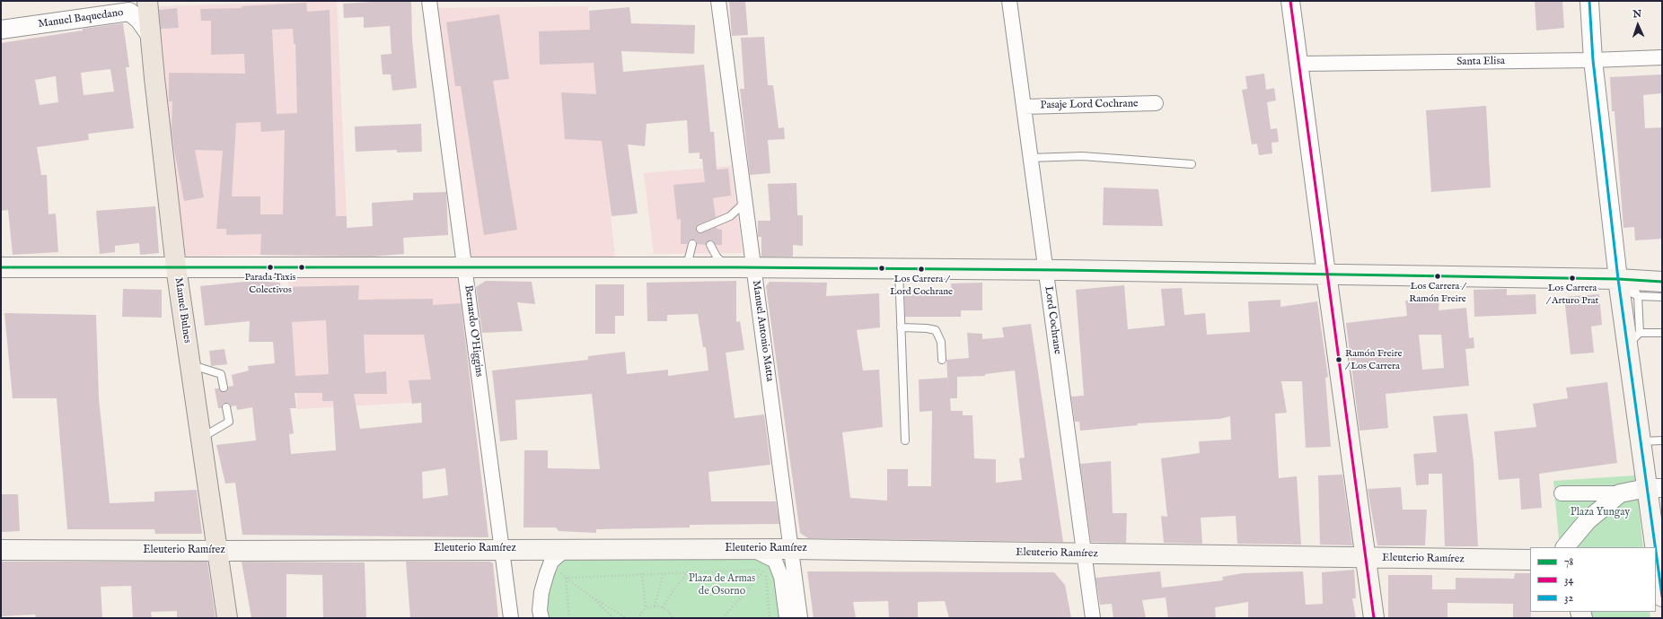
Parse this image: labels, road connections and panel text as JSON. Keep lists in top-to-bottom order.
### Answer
{
  "streets": {
    "main road": ["Manuel Bulnes", "Eleuterio Ramírez"],
    "street": [
      "Manuel Baquedano",
      "Santa Elisa",
      "Pasaje Lord Cochrane",
      "Lord Cochrane",
      "Bernardo O'Higgins",
      "Manuel Antonio Matta"
    ]
  },
  "crossings": [
    ["Manuel Baquedano", "Manuel Bulnes"],
    ["Pasaje Lord Cochrane", "Lord Cochrane"],
    ["Manuel Bulnes", "Eleuterio Ramírez"],
    ["Lord Cochrane", "Eleuterio Ramírez"],
    ["Bernardo O'Higgins", "Eleuterio Ramírez"],
    ["Manuel Antonio Matta", "Eleuterio Ramírez"]
  ],
  "parks": ["Plaza Yungay", "Plaza de Armas de Osorno"],
  "places": [
    "Parada Taxis Colectivos",
    "Los Carrera / Lord Cochrane",
    "Los Carrera / Ramón Freire",
    "Los Carrera / Arturo Prat",
    "Ramón Freire / Los Carrera"
  ],
  "lines": ["transit line 34", "transit line 32", "transit line 78"],
  "legend": ["78", "34", "32"],
  "north": "top"
}
